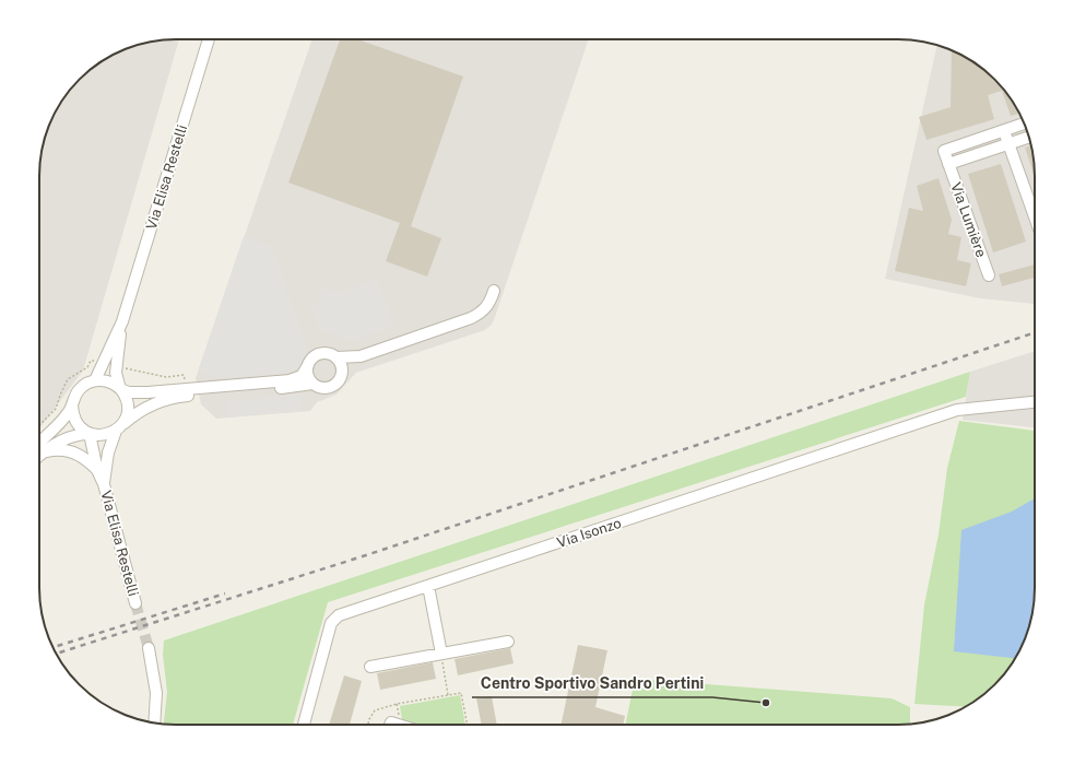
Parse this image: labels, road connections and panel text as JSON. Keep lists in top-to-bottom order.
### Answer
{
  "streets": {
    "street": ["Via Elisa Restelli", "Via Lumière", "Via Isonzo"]
  },
  "places": ["Centro Sportivo Sandro Pertini"]
}
